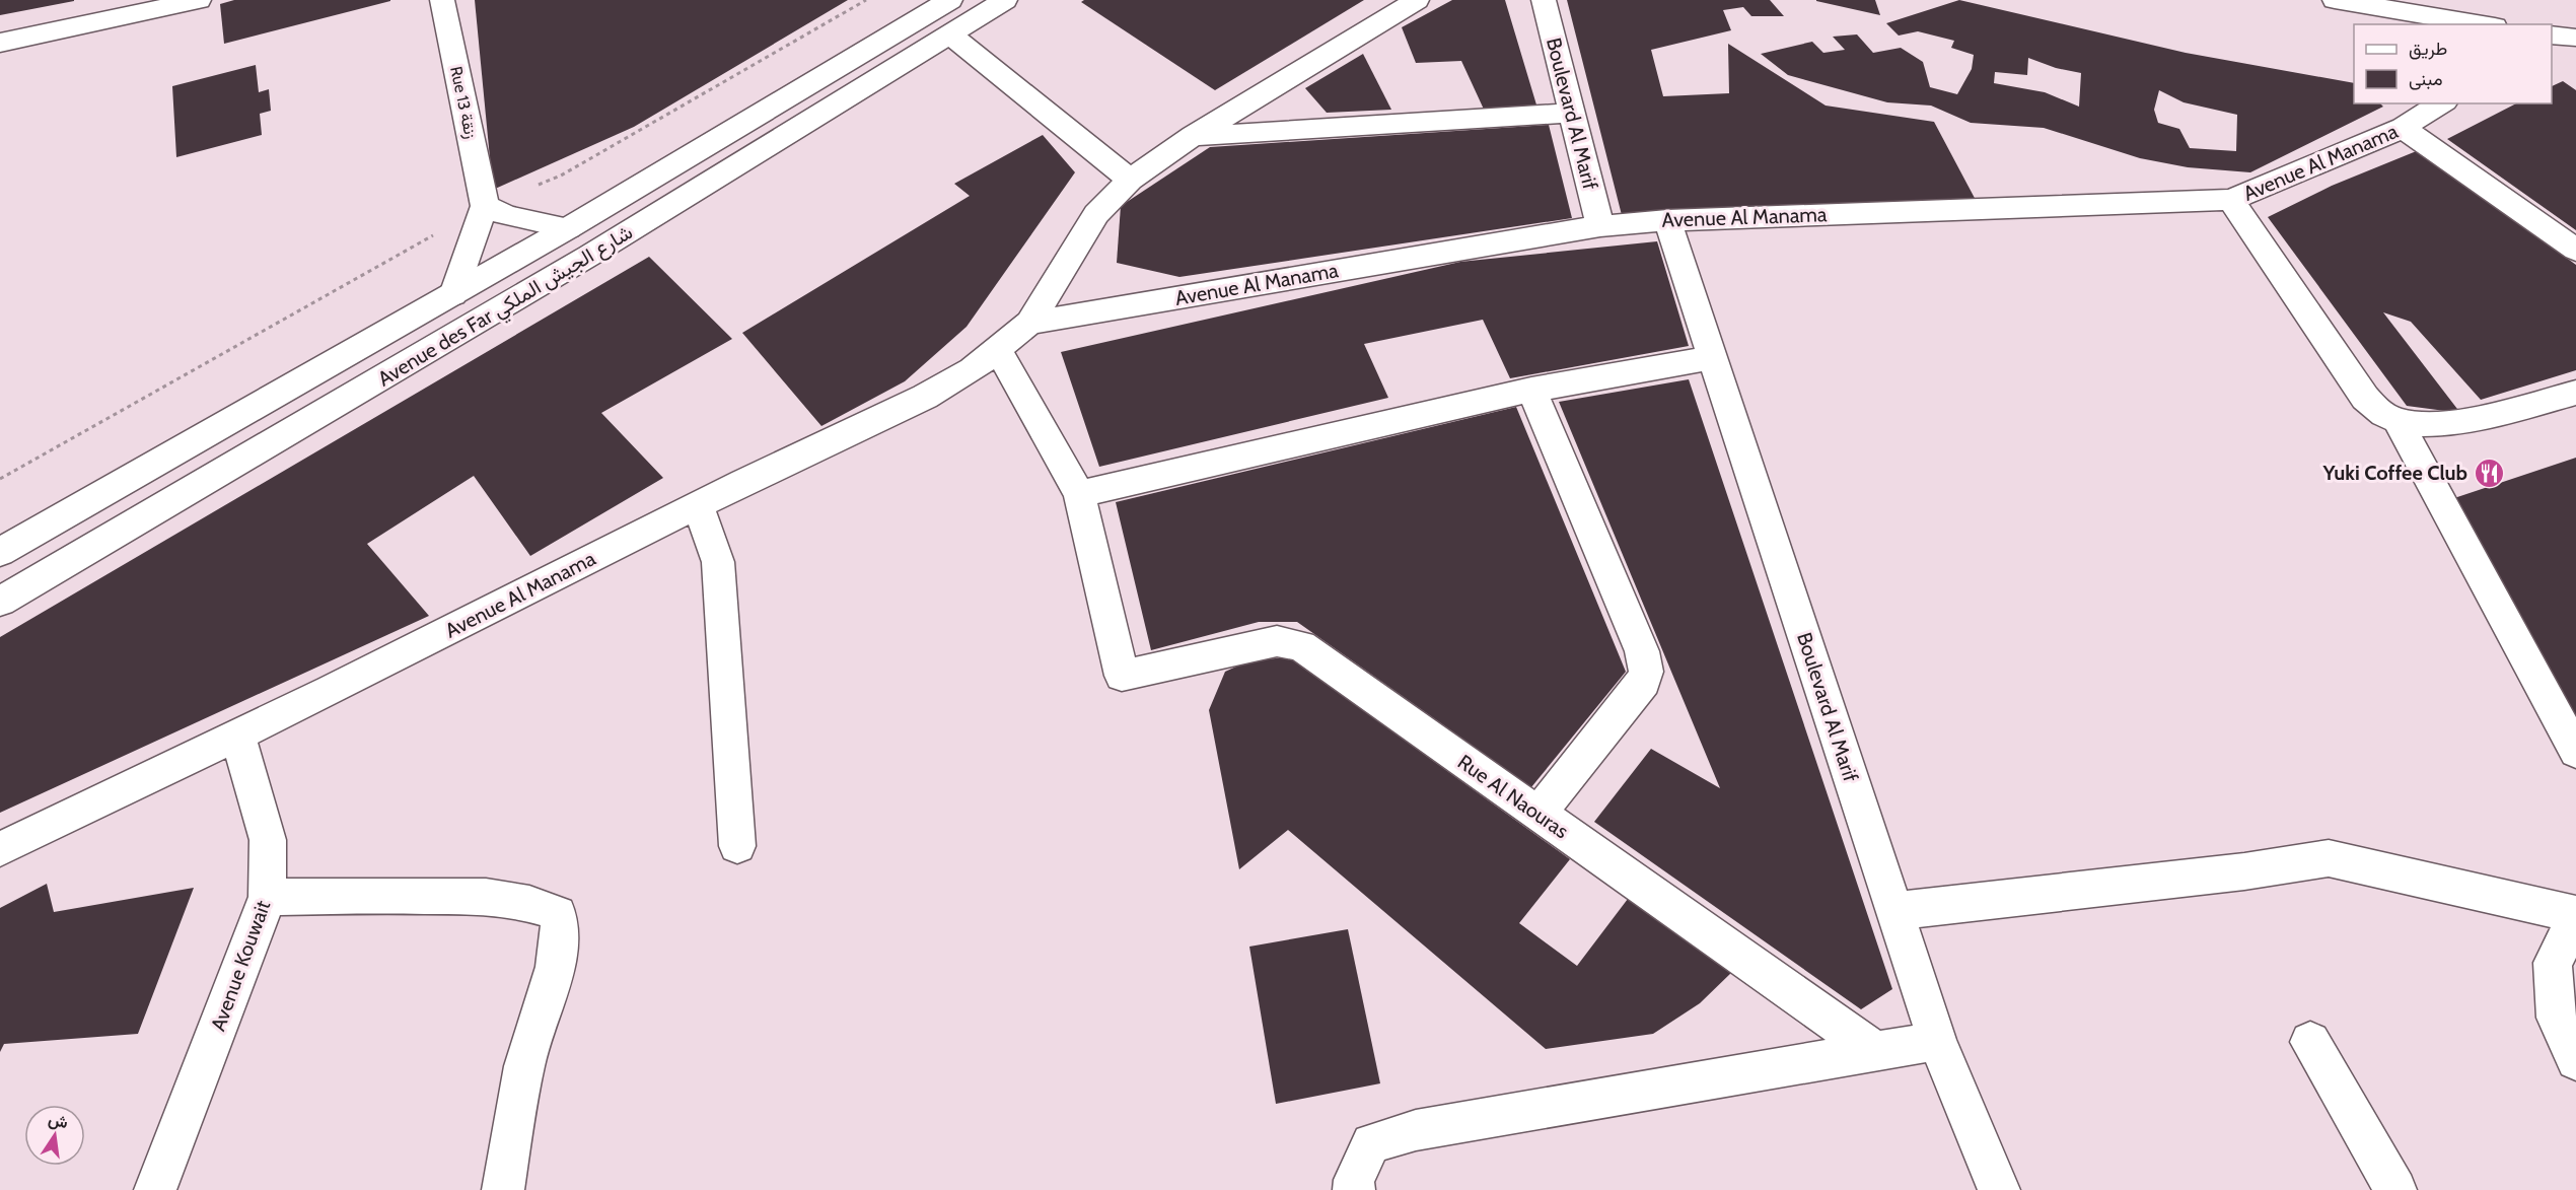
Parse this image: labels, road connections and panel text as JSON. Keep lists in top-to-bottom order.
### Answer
{
  "streets": {
    "street": [
      "Rue 13 زنقة",
      "Boulevard Al Marif",
      "Avenue Al Manama",
      "Avenue des Far شارع الجيش الملكي",
      "Rue Al Naouras",
      "Avenue Kouwait"
    ]
  },
  "crossings": [
    ["Boulevard Al Marif", "Avenue Al Manama"],
    ["Avenue Al Manama", "Avenue Kouwait"]
  ],
  "places": {
    "restaurant": ["Yuki Coffee Club"]
  },
  "legend": ["طريق", "مبنى"],
  "north": "top"
}
